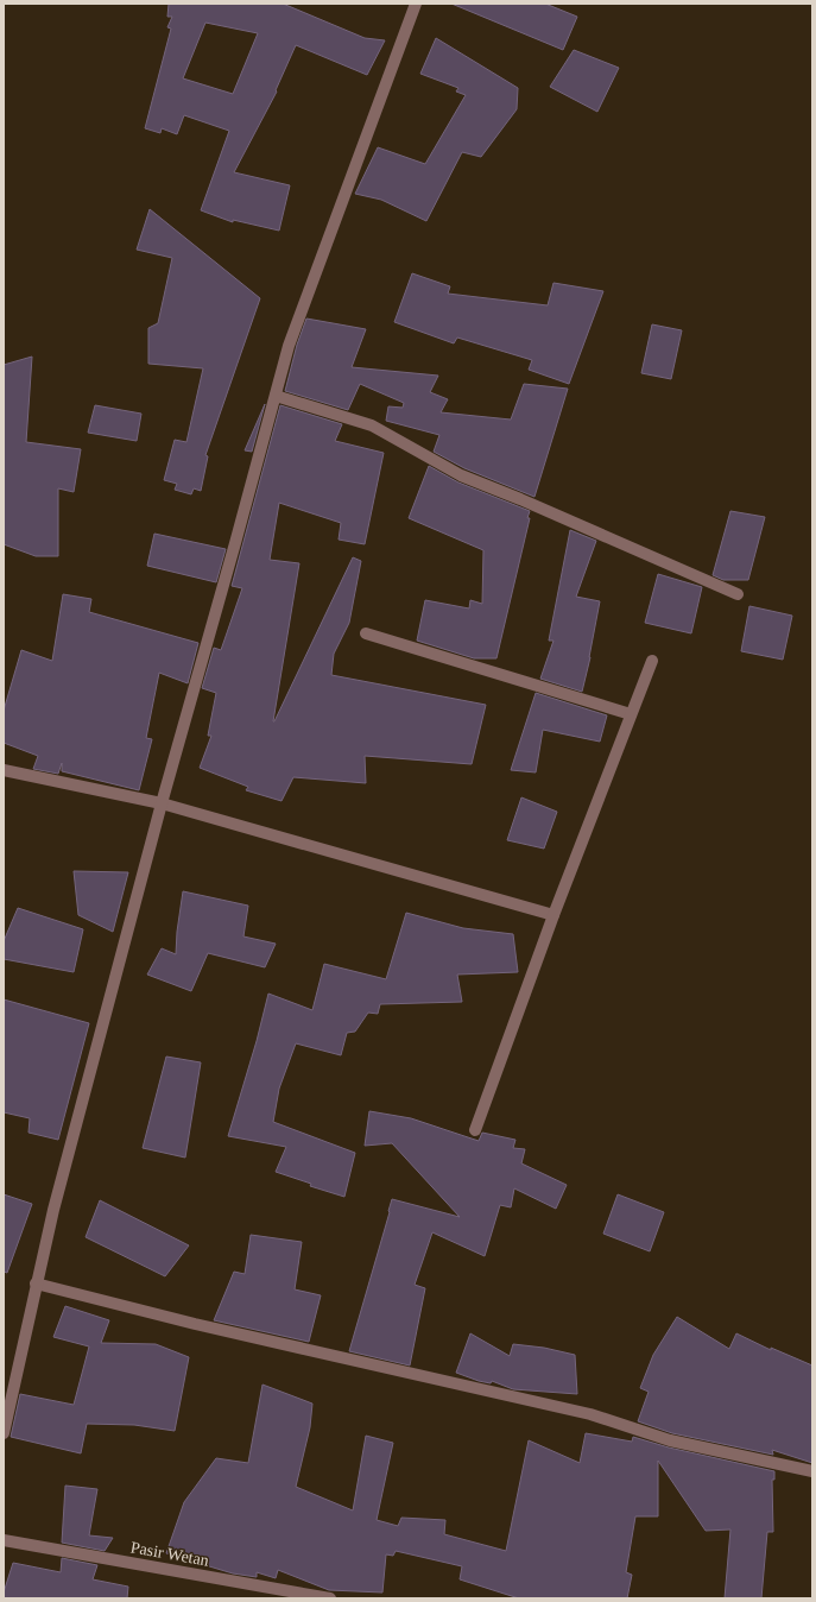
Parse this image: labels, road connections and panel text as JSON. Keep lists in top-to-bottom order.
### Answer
{
  "streets": {
    "street": ["Pasir Wetan"]
  }
}
